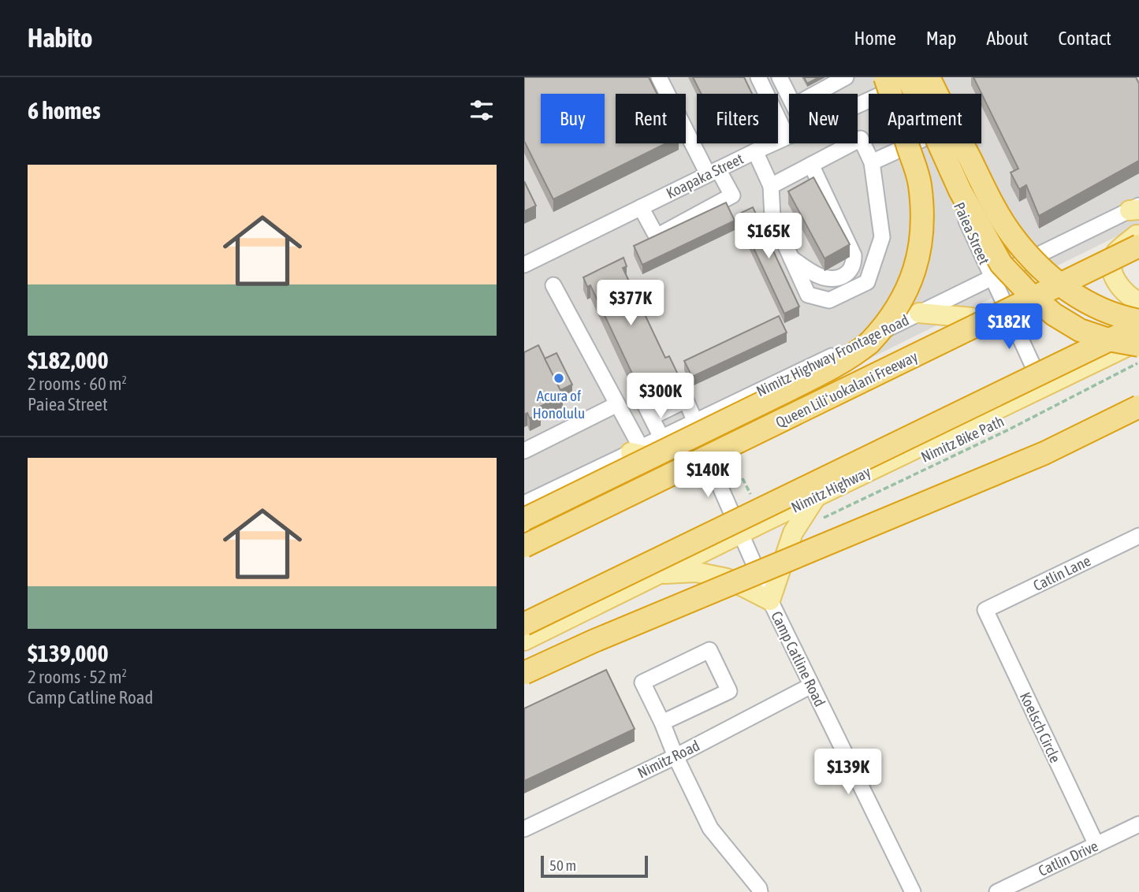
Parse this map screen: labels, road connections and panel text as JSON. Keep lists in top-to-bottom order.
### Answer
{
  "streets": {
    "highway": ["Queen Liliʻuokalani Freeway"],
    "main road": ["Nimitz Highway"],
    "street": [
      "Koapaka Street",
      "Paiea Street",
      "Nimitz Highway Frontage Road",
      "Catlin Lane",
      "Camp Catline Road",
      "Koelsch Circle",
      "Nimitz Road",
      "Catlin Drive"
    ],
    "path": ["Nimitz Bike Path"]
  },
  "crossings": [
    ["Koapaka Street", "Paiea Street"],
    ["Paiea Street", "Nimitz Highway Frontage Road"],
    ["Paiea Street", "Nimitz Highway"],
    ["Nimitz Highway Frontage Road", "Camp Catline Road"],
    ["Nimitz Highway", "Camp Catline Road"],
    ["Catlin Lane", "Koelsch Circle"],
    ["Camp Catline Road", "Nimitz Road"],
    ["Koelsch Circle", "Catlin Drive"]
  ],
  "places": ["Acura of Honolulu"],
  "scale_bar": "50 m",
  "page": {
    "header": "Habito",
    "nav": [
      "Home",
      "Map",
      "About",
      "Contact"
    ],
    "heading": "6 homes",
    "chip": [
      "Buy",
      "Rent",
      "Filters",
      "New",
      "Apartment"
    ],
    "list": [
      {
        "name": "$182,000",
        "note": "2 rooms · 60 m² · Paiea Street"
      },
      {
        "name": "$139,000",
        "note": "2 rooms · 52 m² · Camp Catline Road"
      }
    ],
    "price": [
      "$165K",
      "$377K",
      "$182K",
      "$300K",
      "$140K",
      "$139K"
    ],
    "scale": "50 m"
  }
}
